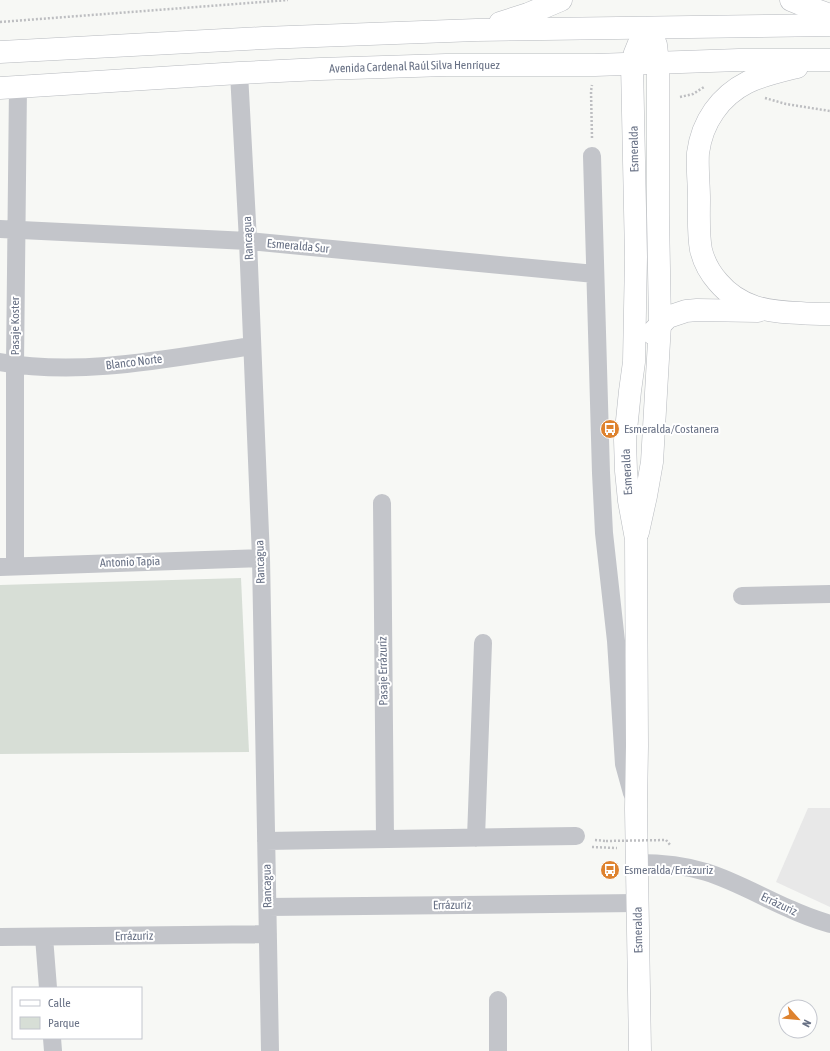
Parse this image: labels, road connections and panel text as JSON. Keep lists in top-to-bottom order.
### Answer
{
  "streets": {
    "main road": ["Avenida Cardenal Raúl Silva Henríquez", "Esmeralda"],
    "street": [
      "Rancagua",
      "Esmeralda Sur",
      "Pasaje Koster",
      "Blanco Norte",
      "Antonio Tapia",
      "Pasaje Errázuriz",
      "Errázuriz"
    ]
  },
  "crossings": [
    ["Avenida Cardenal Raúl Silva Henríquez", "Esmeralda"],
    ["Avenida Cardenal Raúl Silva Henríquez", "Rancagua"],
    ["Avenida Cardenal Raúl Silva Henríquez", "Pasaje Koster"],
    ["Esmeralda", "Esmeralda Sur"],
    ["Esmeralda", "Errázuriz"],
    ["Rancagua", "Esmeralda Sur"],
    ["Rancagua", "Blanco Norte"],
    ["Rancagua", "Antonio Tapia"],
    ["Rancagua", "Errázuriz"],
    ["Esmeralda Sur", "Pasaje Koster"],
    ["Pasaje Koster", "Blanco Norte"],
    ["Pasaje Koster", "Antonio Tapia"]
  ],
  "places": {
    "bus stop": ["Esmeralda/Costanera", "Esmeralda/Errázuriz"]
  },
  "legend": ["Calle", "Parque"],
  "north": "bottom right"
}
